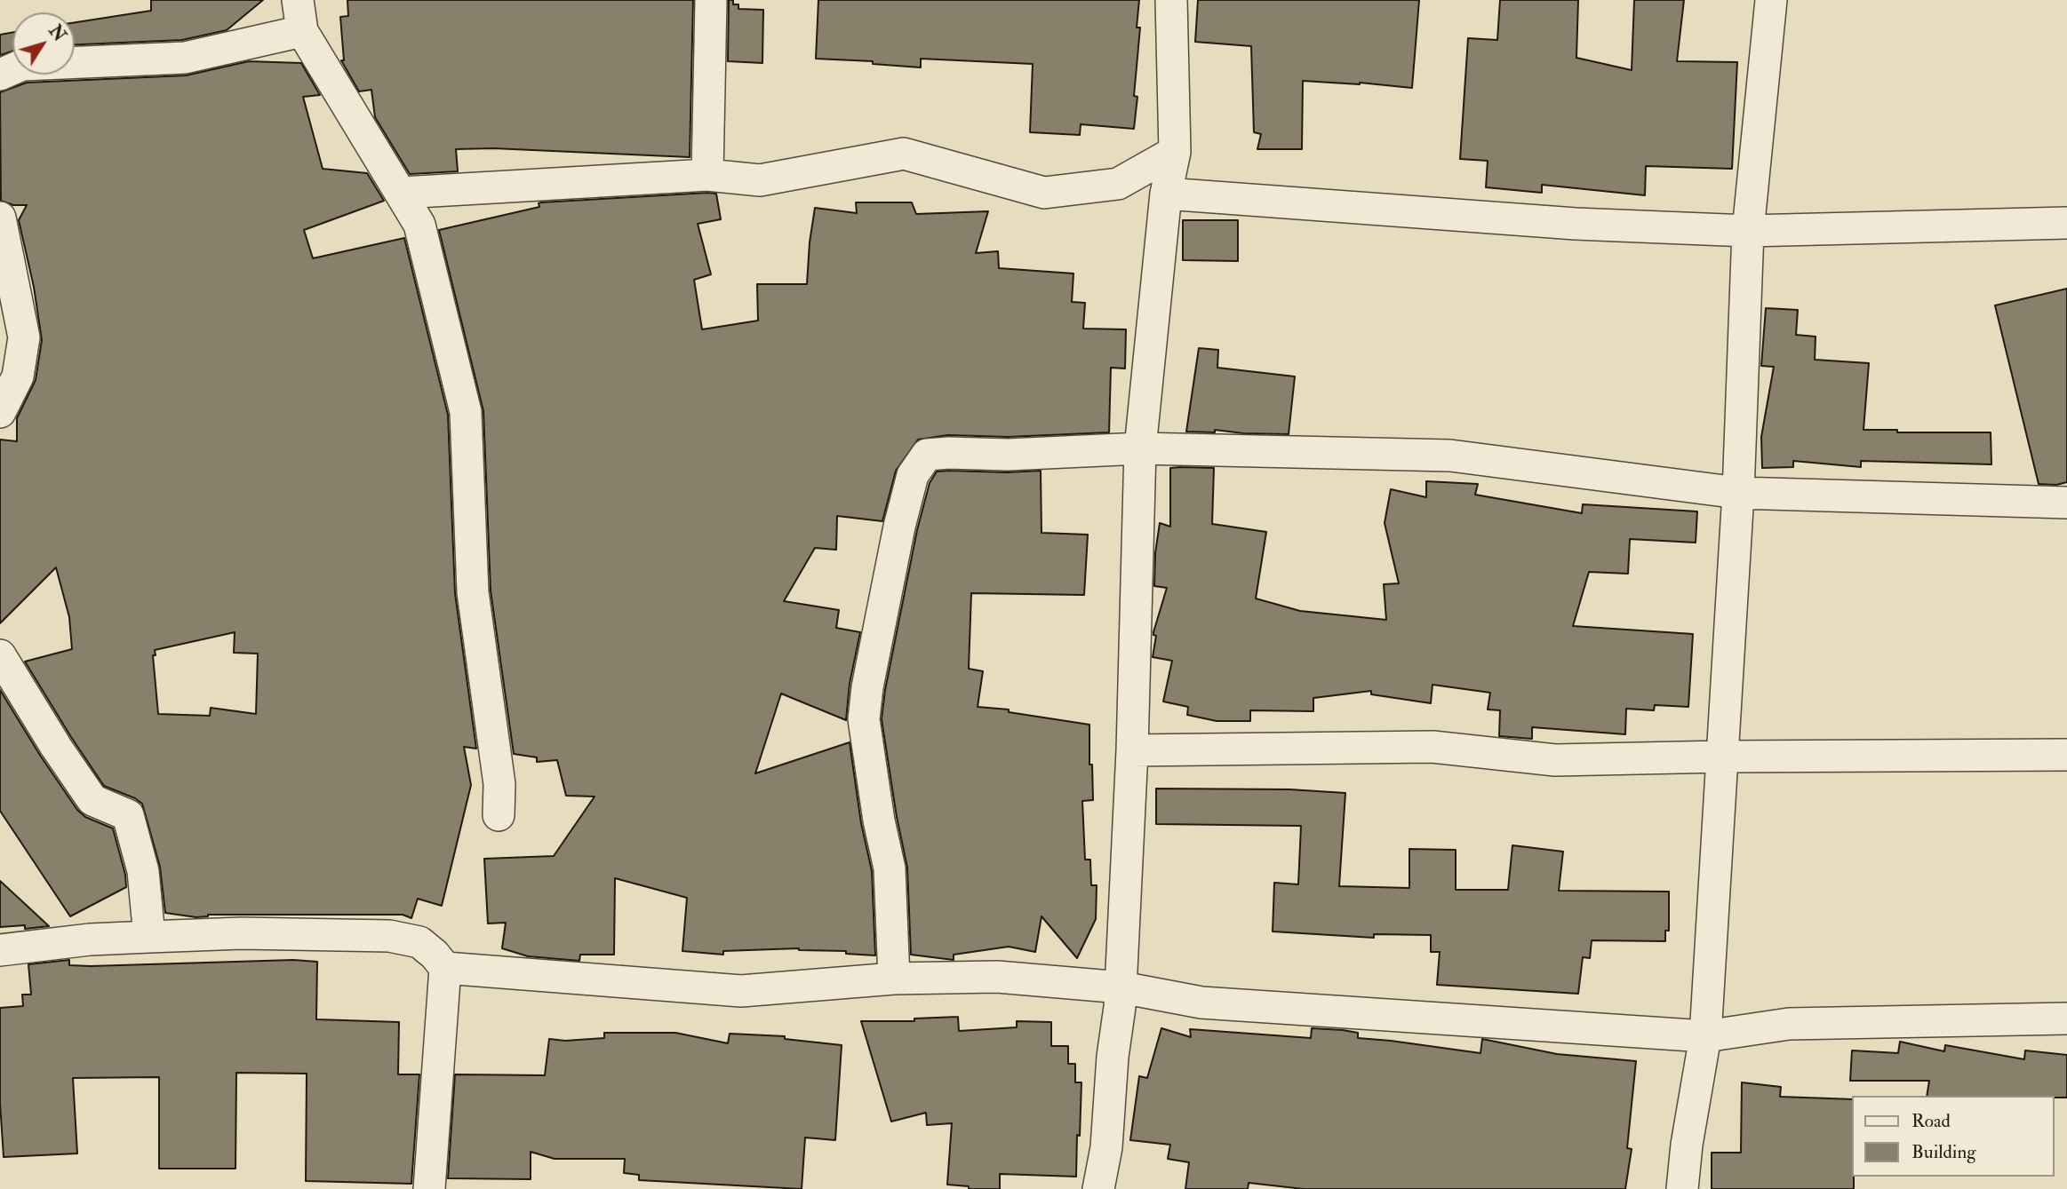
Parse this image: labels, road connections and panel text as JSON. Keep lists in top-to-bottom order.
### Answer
{
  "legend": ["Road", "Building"],
  "north": "top right"
}
